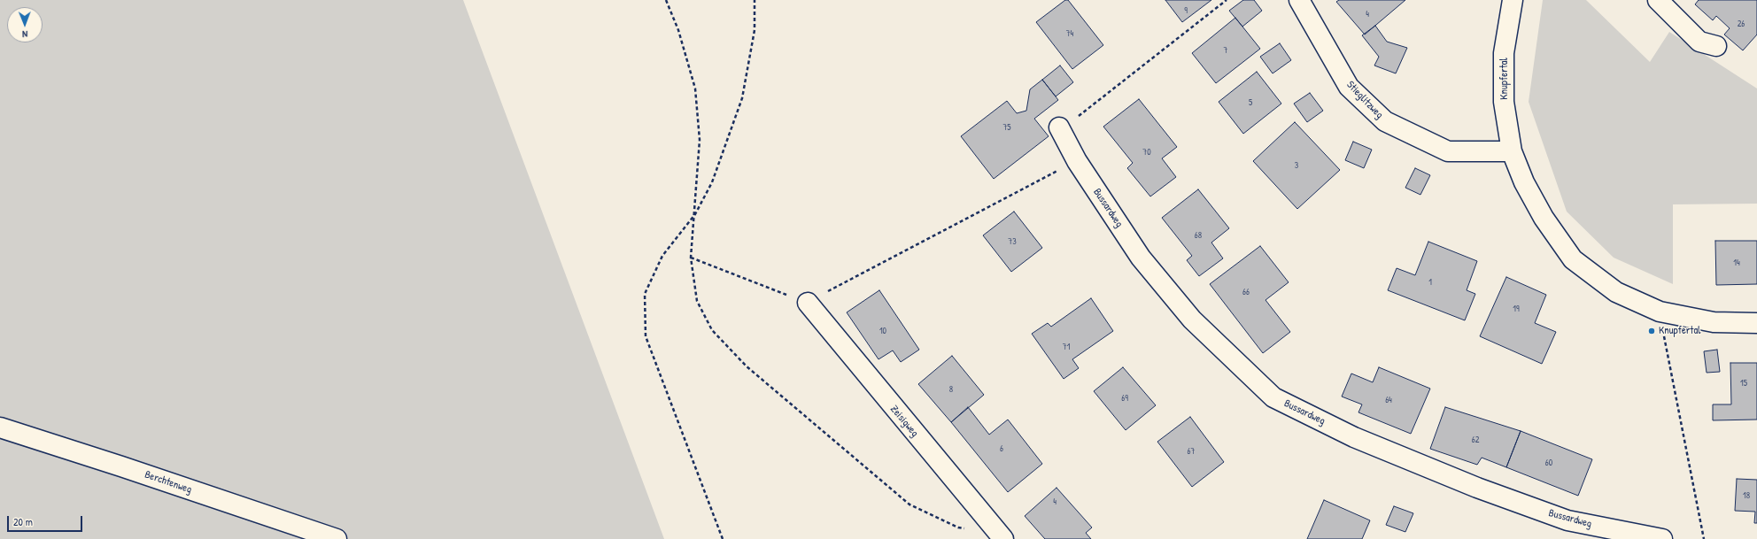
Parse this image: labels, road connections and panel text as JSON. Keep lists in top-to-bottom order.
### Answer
{
  "streets": {
    "street": [
      "Knupfertal",
      "Stieglitzweg",
      "Bussardweg",
      "Zeisigweg",
      "Berchtenweg"
    ]
  },
  "crossings": [
    ["Knupfertal", "Stieglitzweg"]
  ],
  "places": ["Knupfertal"],
  "house_numbers": [
    "9",
    "4",
    "26",
    "74",
    "7",
    "5",
    "75",
    "70",
    "3",
    "68",
    "73",
    "14",
    "1",
    "66",
    "19",
    "10",
    "71",
    "15",
    "8",
    "69",
    "64",
    "62",
    "6",
    "67",
    "60",
    "18",
    "4"
  ],
  "scale_bar": "20 m",
  "north": "bottom"
}
